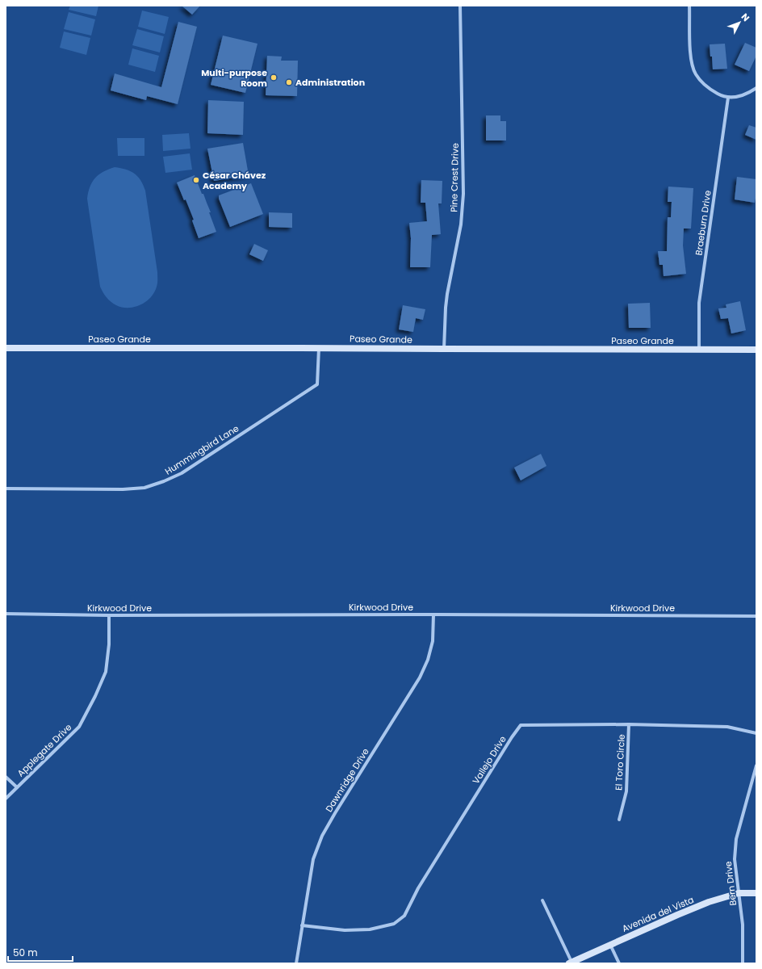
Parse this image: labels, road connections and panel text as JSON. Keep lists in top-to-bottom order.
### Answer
{
  "streets": {
    "main road": ["Paseo Grande", "Avenida del Vista"],
    "street": [
      "Pine Crest Drive",
      "Braeburn Drive",
      "Hummingbird Lane",
      "Kirkwood Drive",
      "Applegate Drive",
      "Vallejo Drive",
      "El Toro Circle",
      "Dawnridge Drive",
      "Bern Drive"
    ]
  },
  "crossings": [
    ["Pine Crest Drive", "Paseo Grande"],
    ["Braeburn Drive", "Paseo Grande"],
    ["Paseo Grande", "Hummingbird Lane"],
    ["Kirkwood Drive", "Applegate Drive"],
    ["Kirkwood Drive", "Dawnridge Drive"],
    ["Vallejo Drive", "El Toro Circle"],
    ["Vallejo Drive", "Dawnridge Drive"],
    ["Bern Drive", "Avenida del Vista"]
  ],
  "places": ["Multi-purpose Room", "Administration", "César Chávez Academy"],
  "scale_bar": "50 m",
  "north": "top right"
}
